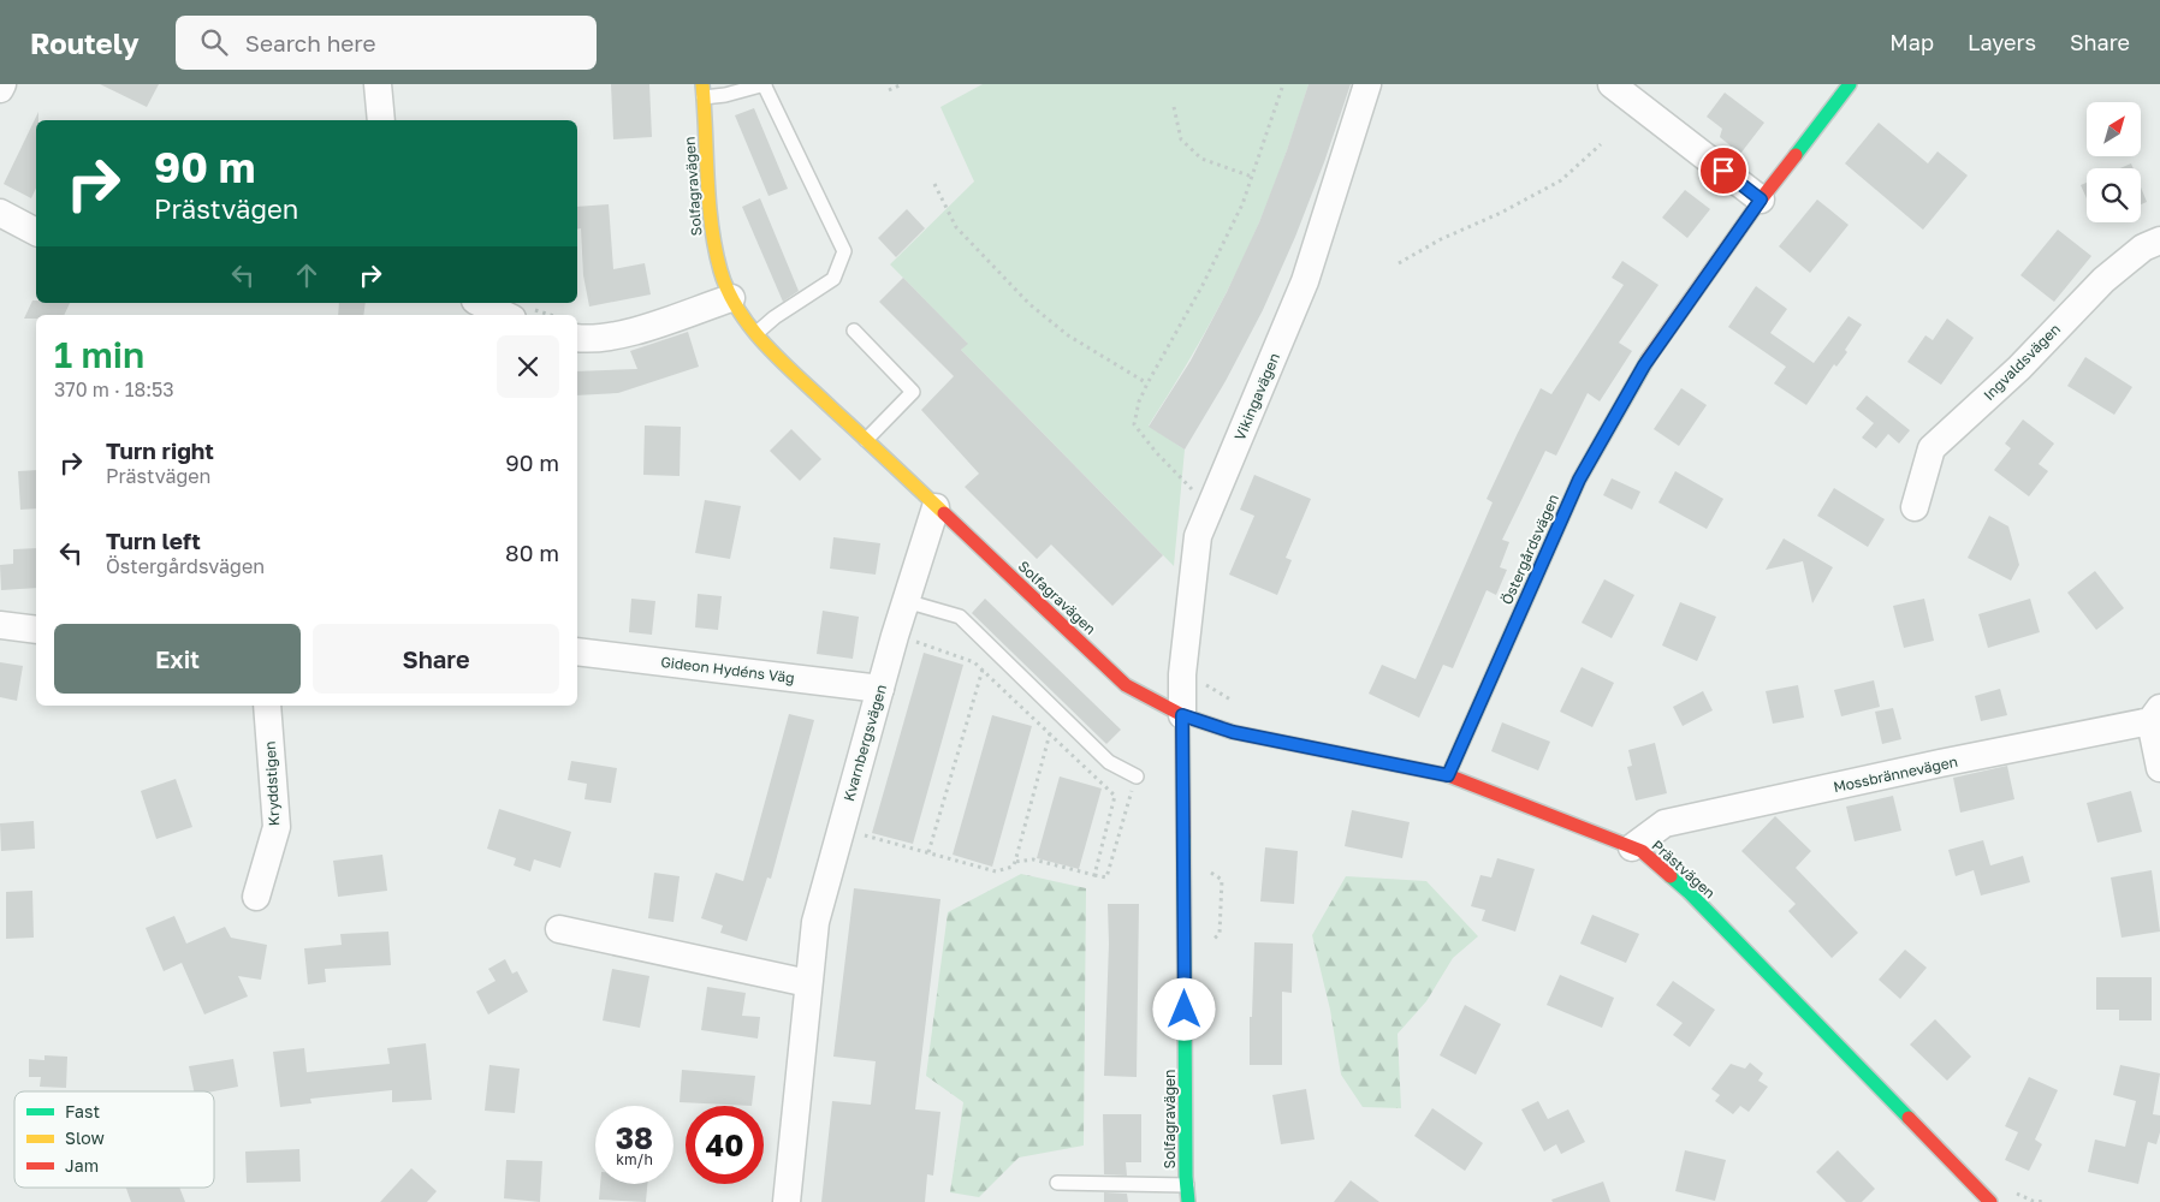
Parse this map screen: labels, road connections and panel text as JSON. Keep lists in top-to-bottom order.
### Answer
{
  "streets": {
    "street": [
      "Solfagravägen",
      "Ingvaldsvägen",
      "Vikingavägen",
      "Östergårdsvägen",
      "Gideon Hydéns Väg",
      "Kvarnbergsvägen",
      "Mossbrännevägen",
      "Kryddstigen",
      "Prästvägen"
    ]
  },
  "crossings": [
    ["Solfagravägen", "Vikingavägen"],
    ["Solfagravägen", "Kvarnbergsvägen"],
    ["Solfagravägen", "Prästvägen"],
    ["Vikingavägen", "Prästvägen"],
    ["Östergårdsvägen", "Prästvägen"],
    ["Gideon Hydéns Väg", "Kvarnbergsvägen"],
    ["Mossbrännevägen", "Prästvägen"]
  ],
  "legend": ["Fast", "Slow", "Jam"],
  "north": "top right",
  "page": {
    "header": "Routely",
    "search": "Search here",
    "nav": ["Map", "Layers", "Share"],
    "turn": ["90 m", "Prästvägen"],
    "heading": ["1 min", "370 m · 18:53"],
    "list": [
      {
        "name": "Turn right",
        "note": "Prästvägen",
        "value": "90 m"
      },
      {
        "name": "Turn left",
        "note": "Östergårdsvägen",
        "value": "80 m"
      }
    ],
    "buttons": ["Exit", "Share"],
    "speed": "38 km/h",
    "limit": "40"
  }
}
